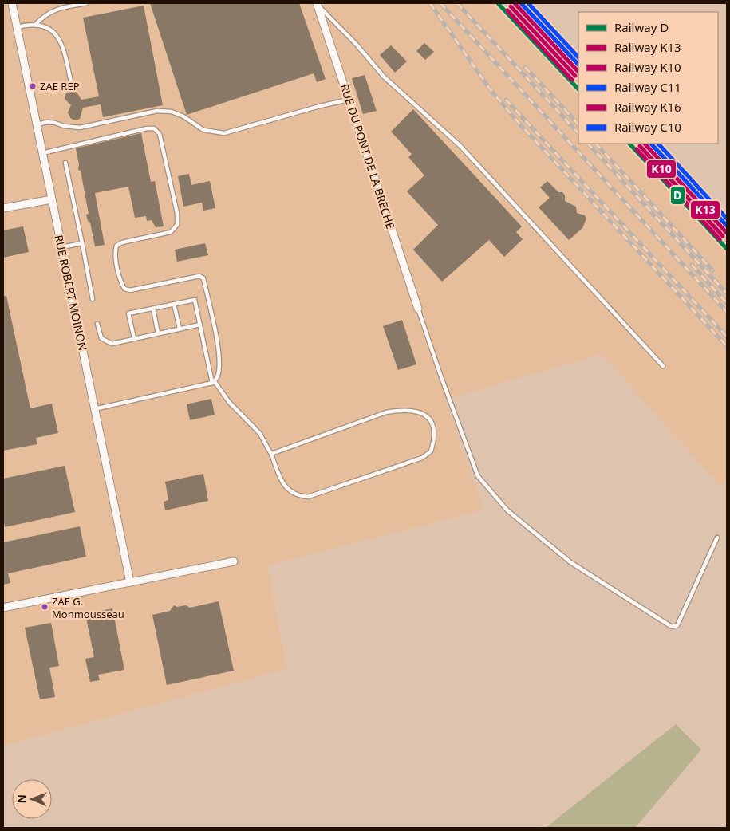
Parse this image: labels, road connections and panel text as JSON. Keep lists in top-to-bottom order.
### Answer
{
  "streets": {
    "street": ["RUE DU PONT DE LA BRECHE", "RUE ROBERT MOINON"]
  },
  "places": ["ZAE REP", "ZAE G. Monmousseau"],
  "lines": [
    "rail line D",
    "rail line K13",
    "rail line C11",
    "rail line C10",
    "rail line K10",
    "rail line K16"
  ],
  "legend": [
    "Railway D",
    "Railway K13",
    "Railway K10",
    "Railway C11",
    "Railway K16",
    "Railway C10"
  ],
  "north": "left"
}
